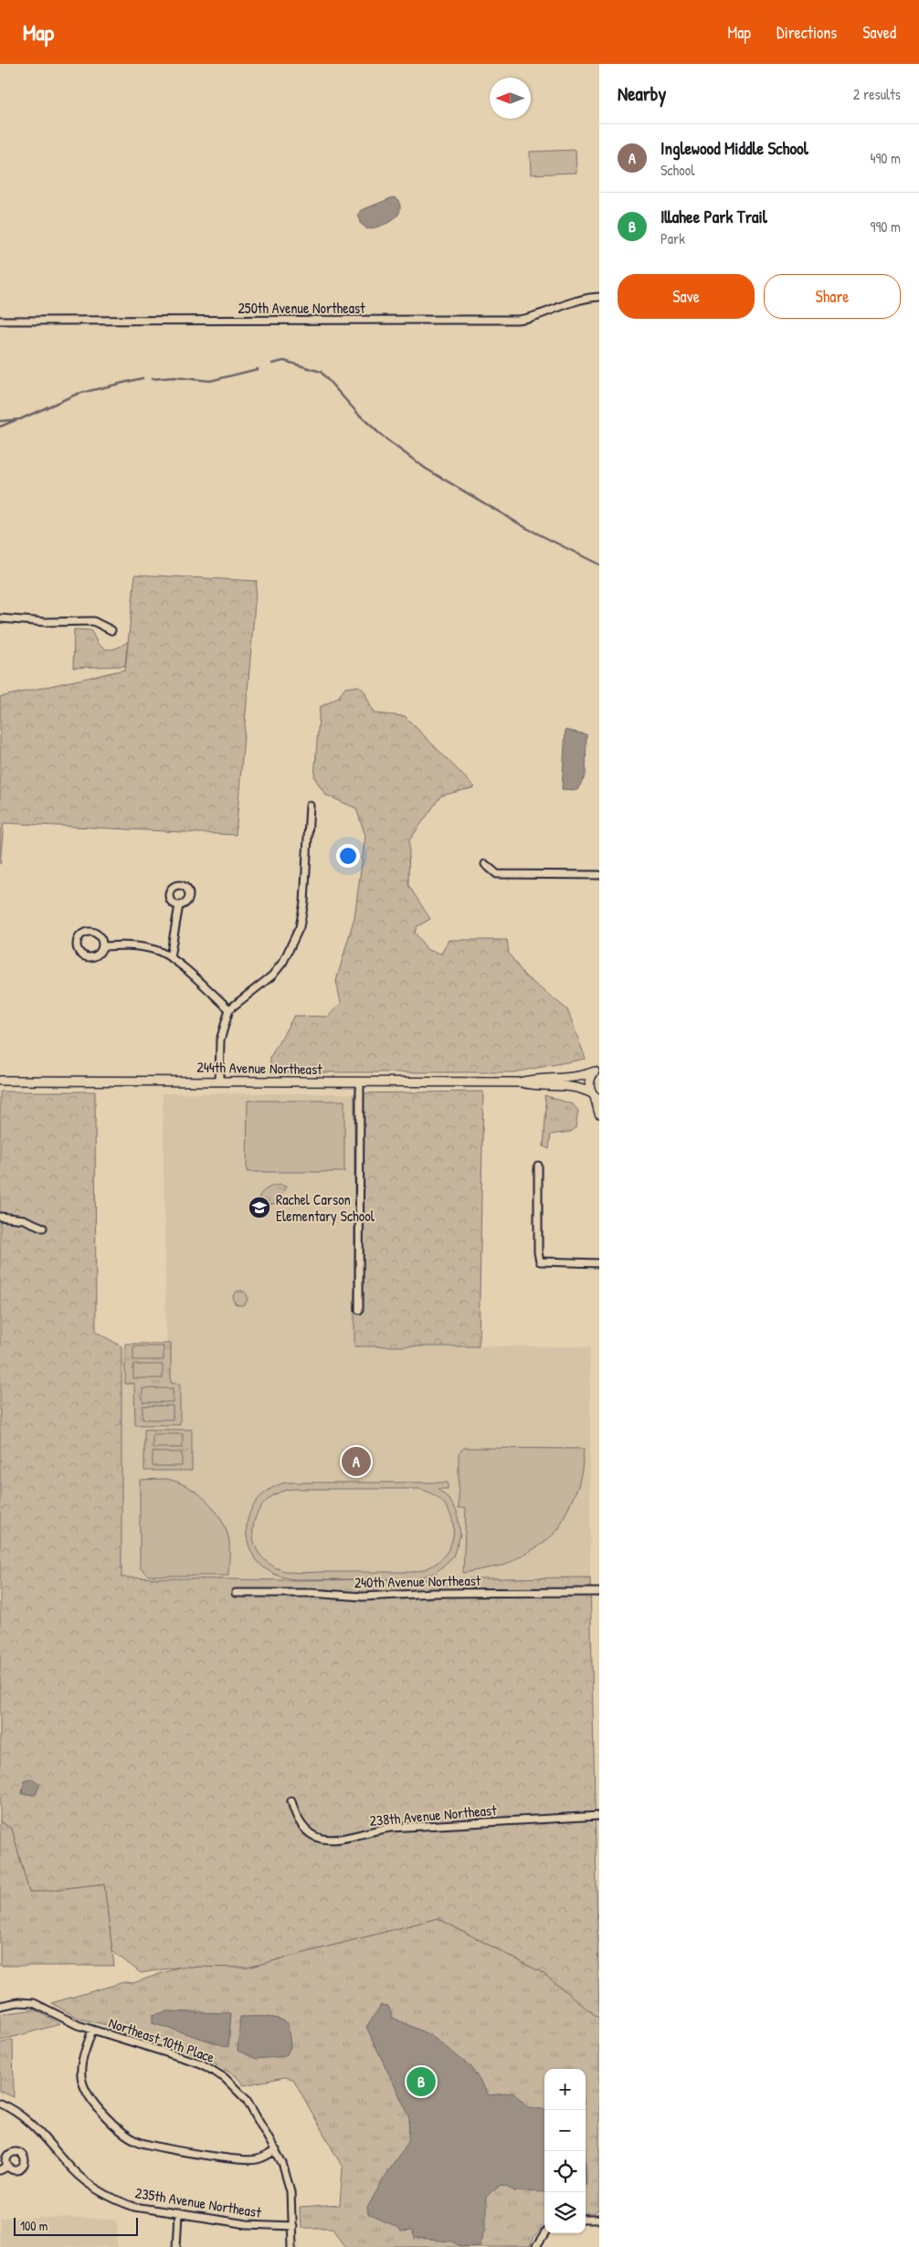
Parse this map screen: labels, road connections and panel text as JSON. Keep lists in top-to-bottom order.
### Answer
{
  "streets": {
    "street": [
      "250th Avenue Northeast",
      "244th Avenue Northeast",
      "240th Avenue Northeast",
      "238th Avenue Northeast",
      "Northeast 10th Place",
      "235th Avenue Northeast"
    ]
  },
  "crossings": [
    ["Northeast 10th Place", "235th Avenue Northeast"]
  ],
  "places": {
    "school or university": ["Rachel Carson Elementary School"]
  },
  "scale_bar": "100 m",
  "north": "left",
  "page": {
    "header": "Map",
    "nav": ["Map", "Directions", "Saved"],
    "heading": ["Nearby", "2 results"],
    "list": [
      {
        "mark": "A",
        "name": "Inglewood Middle School",
        "note": "School",
        "value": "490 m"
      },
      {
        "mark": "B",
        "name": "Illahee Park Trail",
        "note": "Park",
        "value": "990 m"
      }
    ],
    "buttons": ["Save", "Share"],
    "pins": ["A", "B"],
    "map_buttons": ["+", "−"],
    "scale": "100 m"
  }
}
